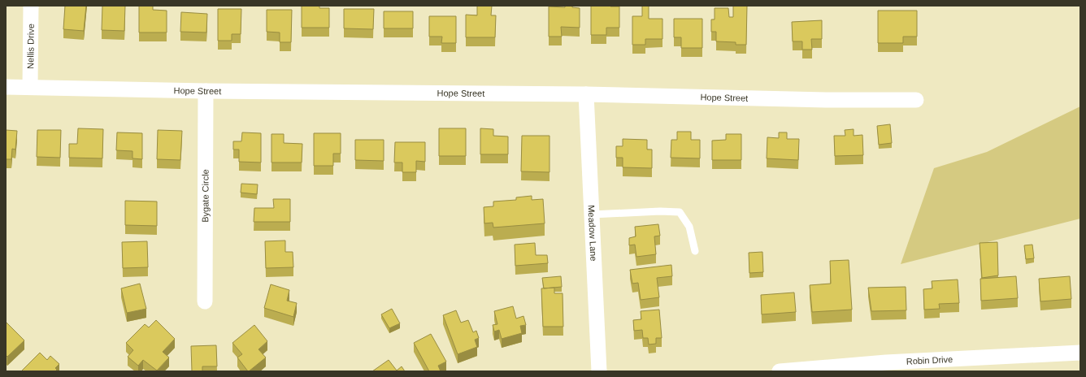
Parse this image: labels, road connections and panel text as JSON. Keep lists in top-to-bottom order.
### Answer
{
  "streets": {
    "street": [
      "Nellis Drive",
      "Hope Street",
      "Bygate Circle",
      "Meadow Lane",
      "Robin Drive"
    ]
  },
  "crossings": [
    ["Nellis Drive", "Hope Street"],
    ["Hope Street", "Bygate Circle"],
    ["Hope Street", "Meadow Lane"]
  ]
}
